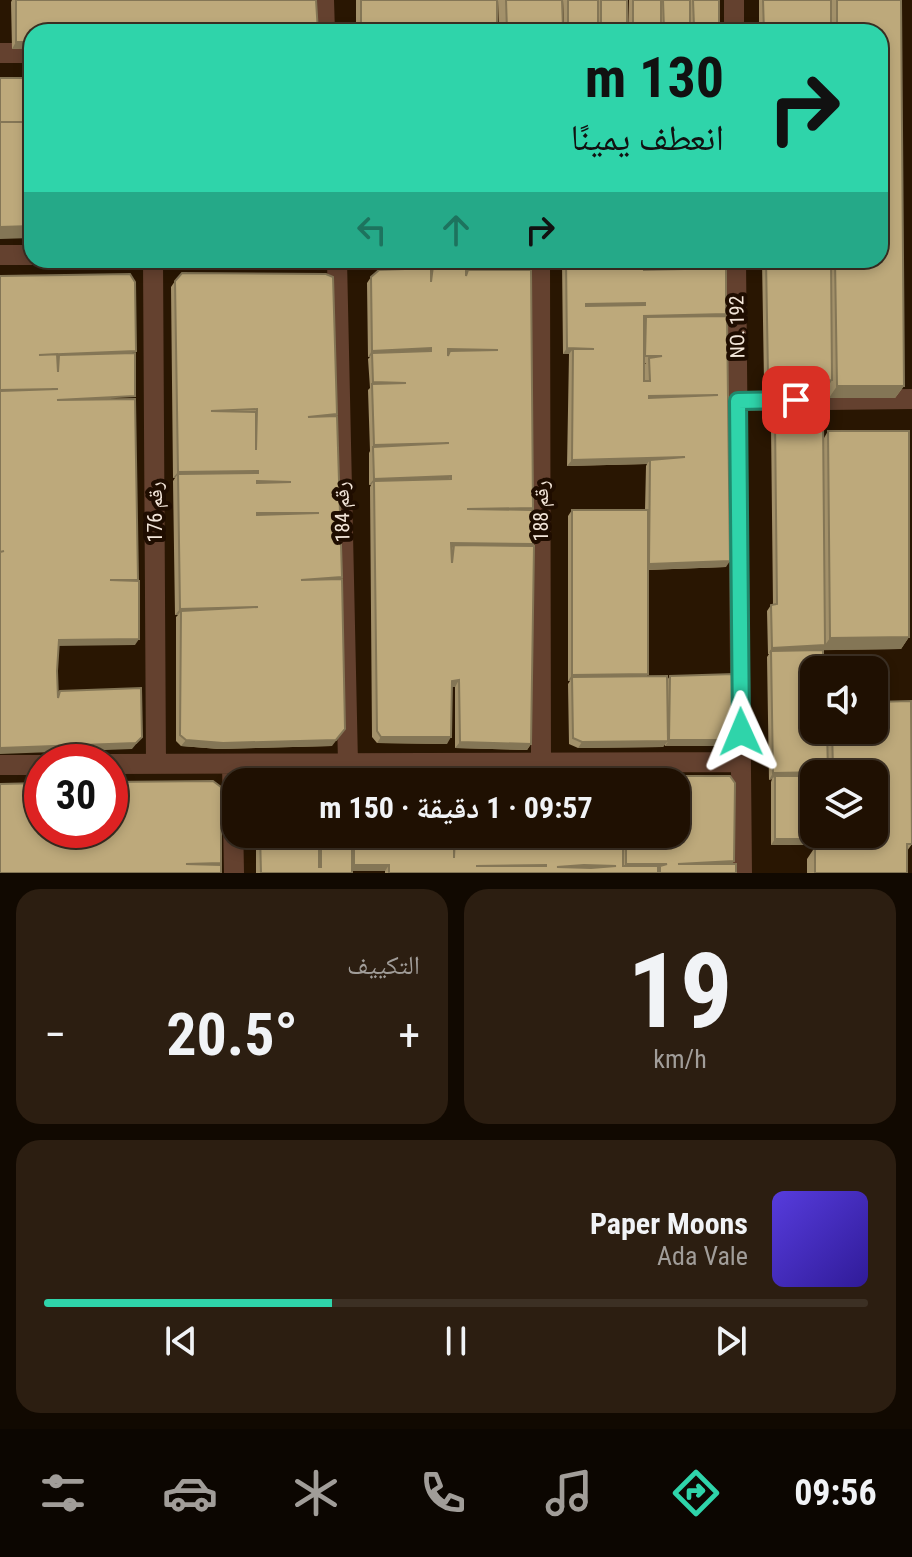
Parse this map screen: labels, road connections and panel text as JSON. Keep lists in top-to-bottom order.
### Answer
{
  "streets": {
    "street": [
      "NO. 192",
      "رقم 188",
      "رقم 176",
      "رقم 184"
    ]
  },
  "page": {
    "turn": ["130 m", "انعطف يمينًا"],
    "limit": "30",
    "trip": "09:57 · 1 دقيقة · 150 m",
    "tile": [
      ["19", "km/h"],
      "التكييف"
    ],
    "heat": ["−", "20.5°", "+"],
    "song": ["Paper Moons", "Ada Vale"],
    "tabs": "09:56"
  }
}
